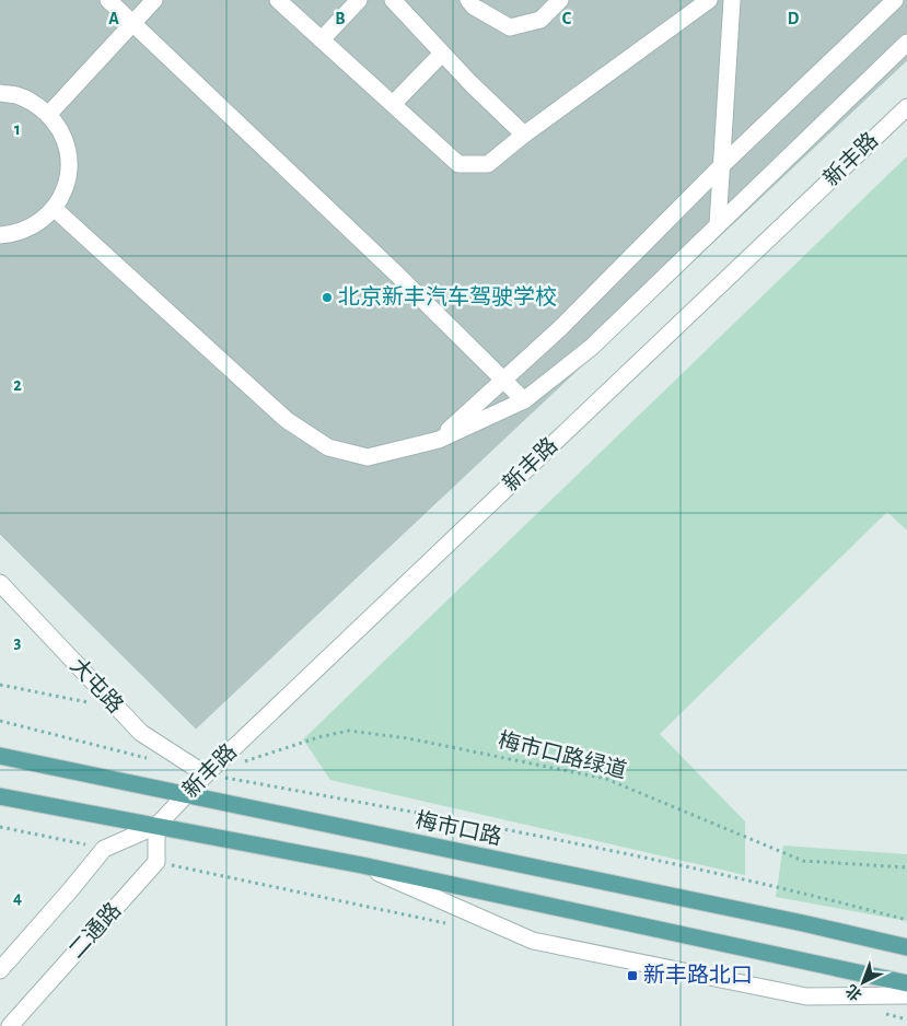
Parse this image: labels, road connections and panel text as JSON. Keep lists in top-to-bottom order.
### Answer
{
  "streets": {
    "main road": ["梅市口路"],
    "street": ["新丰路", "大屯路", "二通路"],
    "path": ["梅市口路绿道"]
  },
  "crossings": [
    ["新丰路", "大屯路"],
    ["新丰路", "梅市口路"]
  ],
  "places": {
    "other": ["北京新丰汽车驾驶学校"],
    "transit": ["新丰路北口"]
  },
  "north": "bottom left",
  "grid": {
    "columns": [
      "A",
      "B",
      "C",
      "D"
    ],
    "rows": [
      "1",
      "2",
      "3",
      "4"
    ]
  }
}
